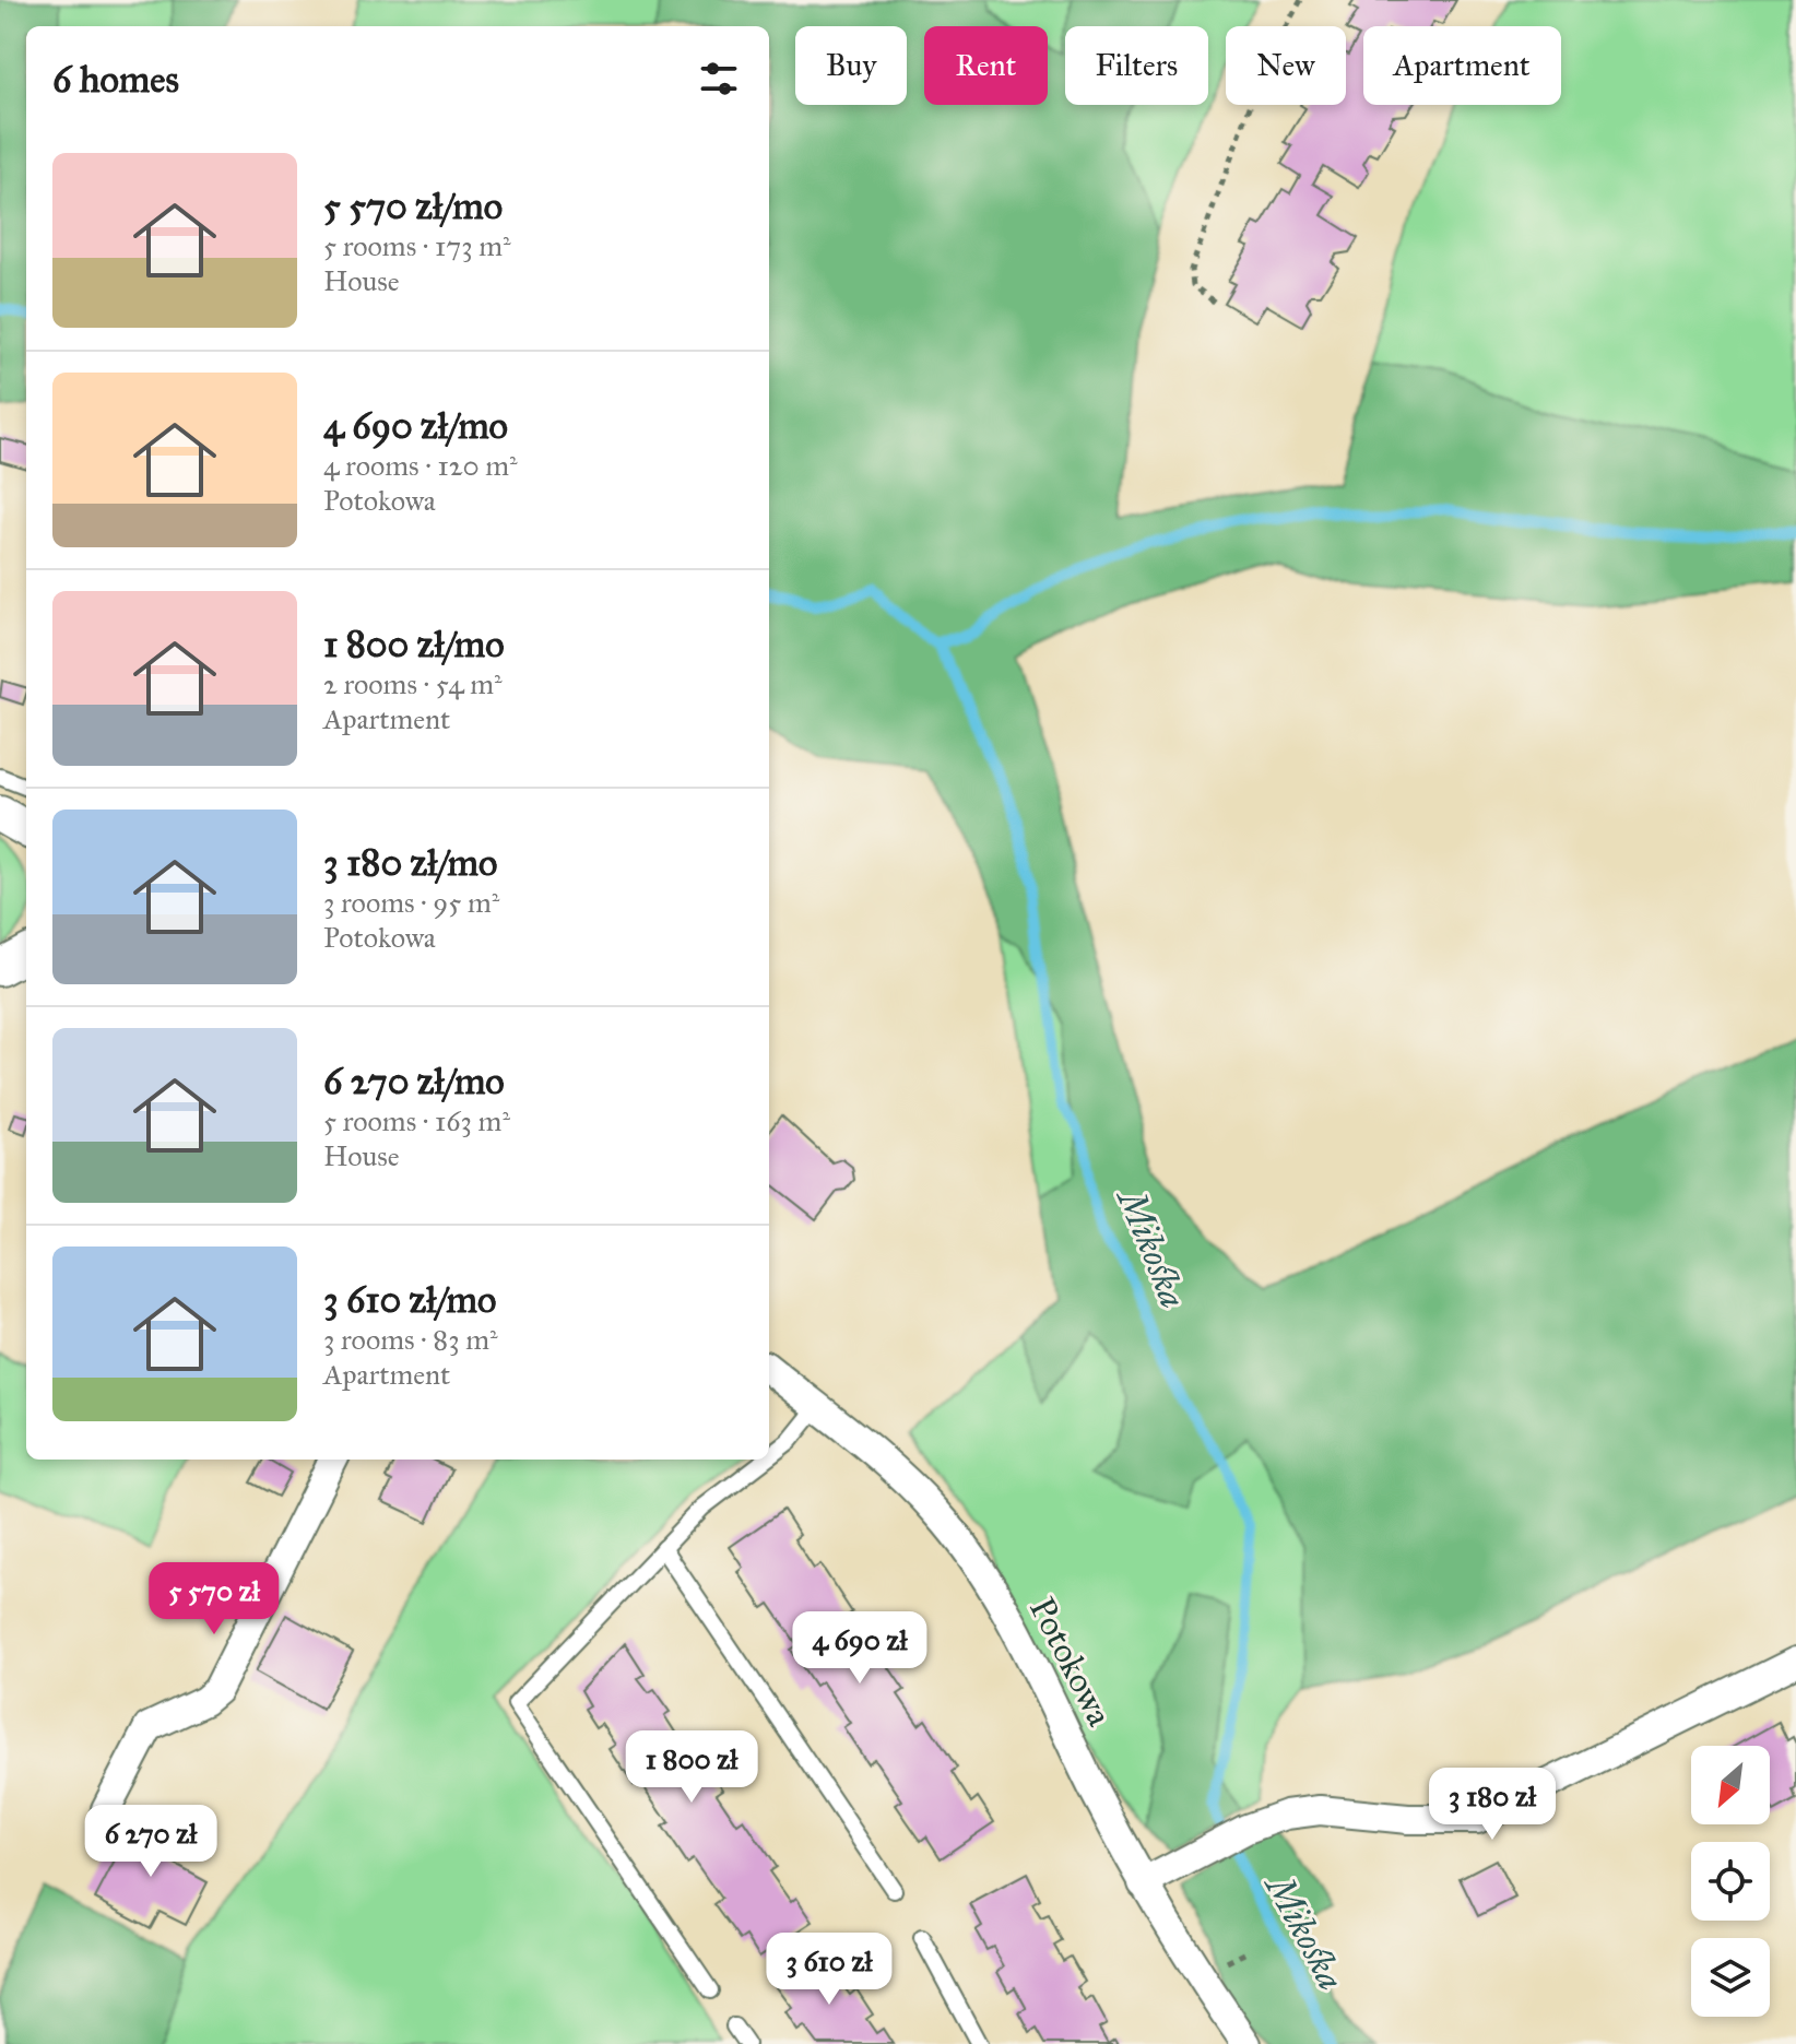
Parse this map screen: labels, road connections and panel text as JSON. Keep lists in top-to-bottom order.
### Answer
{
  "streets": {
    "street": ["Potokowa"]
  },
  "water": ["Mikośka"],
  "north": "bottom left",
  "page": {
    "chip": [
      "Buy",
      "Rent",
      "Filters",
      "New",
      "Apartment"
    ],
    "heading": "6 homes",
    "list": [
      {
        "name": "5 570 zł/mo",
        "note": "5 rooms · 173 m² · House"
      },
      {
        "name": "4 690 zł/mo",
        "note": "4 rooms · 120 m² · Potokowa"
      },
      {
        "name": "1 800 zł/mo",
        "note": "2 rooms · 54 m² · Apartment"
      },
      {
        "name": "3 180 zł/mo",
        "note": "3 rooms · 95 m² · Potokowa"
      },
      {
        "name": "6 270 zł/mo",
        "note": "5 rooms · 163 m² · House"
      },
      {
        "name": "3 610 zł/mo",
        "note": "3 rooms · 83 m² · Apartment"
      }
    ],
    "price": [
      "5 570 zł",
      "4 690 zł",
      "1 800 zł",
      "3 180 zł",
      "6 270 zł",
      "3 610 zł"
    ]
  }
}
